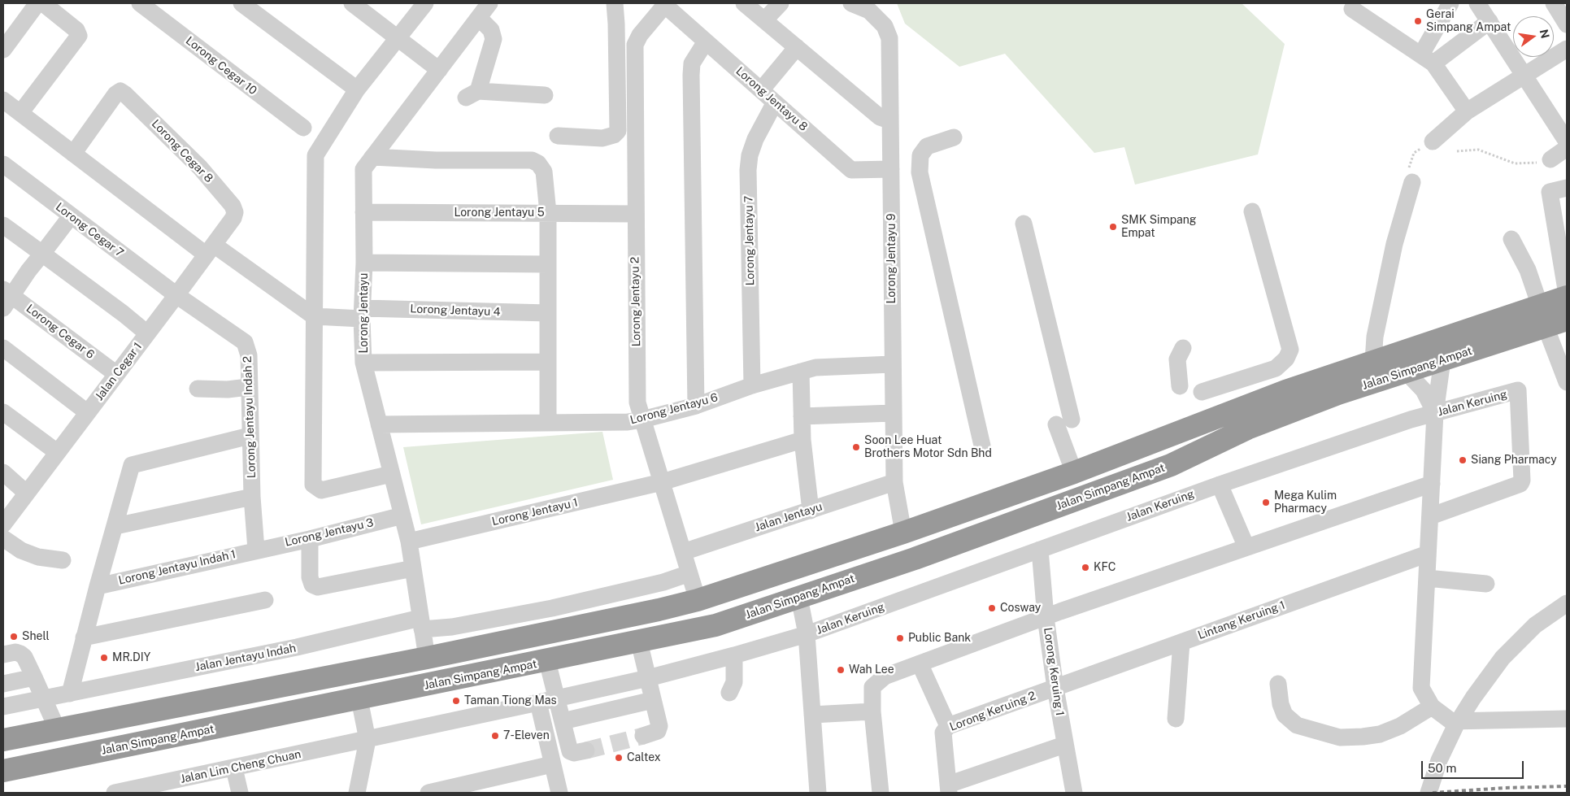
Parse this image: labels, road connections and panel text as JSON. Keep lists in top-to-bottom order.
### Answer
{
  "streets": {
    "highway": ["Jalan Simpang Ampat"],
    "street": [
      "Lorong Cegar 10",
      "Lorong Jentayu 8",
      "Lorong Cegar 8",
      "Lorong Jentayu 5",
      "Lorong Cegar 7",
      "Lorong Jentayu 7",
      "Lorong Jentayu 9",
      "Lorong Jentayu 2",
      "Lorong Jentayu 4",
      "Lorong Jentayu",
      "Lorong Cegar 6",
      "Jalan Cegar 1",
      "Jalan Keruing",
      "Lorong Jentayu 6",
      "Lorong Jentayu Indah 2",
      "Lorong Jentayu 1",
      "Jalan Jentayu",
      "Lorong Jentayu 3",
      "Lorong Jentayu Indah 1",
      "Lintang Keruing 1",
      "Jalan Jentayu Indah",
      "Lorong Keruing 1",
      "Lorong Keruing 2",
      "Jalan Lim Cheng Chuan"
    ]
  },
  "crossings": [
    ["Lorong Jentayu 8", "Lorong Jentayu 7"],
    ["Lorong Jentayu 8", "Lorong Jentayu 9"],
    ["Lorong Jentayu 8", "Lorong Jentayu 2"],
    ["Lorong Cegar 8", "Jalan Cegar 1"],
    ["Lorong Jentayu 5", "Lorong Jentayu 2"],
    ["Lorong Jentayu 5", "Lorong Jentayu"],
    ["Lorong Cegar 7", "Jalan Cegar 1"],
    ["Lorong Cegar 7", "Lorong Jentayu Indah 2"],
    ["Lorong Jentayu 7", "Lorong Jentayu 6"],
    ["Lorong Jentayu 9", "Jalan Simpang Ampat"],
    ["Lorong Jentayu 9", "Lorong Jentayu 6"],
    ["Lorong Jentayu 9", "Jalan Jentayu"],
    ["Lorong Jentayu 2", "Jalan Simpang Ampat"],
    ["Lorong Jentayu 2", "Lorong Jentayu 6"],
    ["Lorong Jentayu 2", "Lorong Jentayu 1"],
    ["Lorong Jentayu 2", "Jalan Jentayu"],
    ["Lorong Jentayu 2", "Jalan Jentayu Indah"],
    ["Lorong Jentayu 4", "Lorong Jentayu"],
    ["Lorong Jentayu", "Jalan Simpang Ampat"],
    ["Lorong Jentayu", "Lorong Jentayu 6"],
    ["Lorong Jentayu", "Lorong Jentayu 1"],
    ["Lorong Jentayu", "Lorong Jentayu 3"],
    ["Lorong Jentayu", "Jalan Jentayu Indah"],
    ["Lorong Cegar 6", "Jalan Cegar 1"],
    ["Jalan Simpang Ampat", "Jalan Keruing"],
    ["Jalan Cegar 1", "Lorong Jentayu Indah 2"],
    ["Jalan Keruing", "Lorong Keruing 1"],
    ["Jalan Keruing", "Jalan Lim Cheng Chuan"],
    ["Lorong Jentayu Indah 2", "Lorong Jentayu 3"],
    ["Lorong Jentayu Indah 2", "Lorong Jentayu Indah 1"],
    ["Lorong Jentayu 3", "Lorong Jentayu Indah 1"],
    ["Lintang Keruing 1", "Lorong Keruing 1"],
    ["Lintang Keruing 1", "Lorong Keruing 2"],
    ["Lorong Keruing 1", "Lorong Keruing 2"]
  ],
  "places": [
    "Gerai Simpang Ampat",
    "SMK Simpang Empat",
    "Soon Lee Huat Brothers Motor Sdn Bhd",
    "Siang Pharmacy",
    "Mega Kulim Pharmacy",
    "KFC",
    "Cosway",
    "Shell",
    "Public Bank",
    "MR.DIY",
    "Wah Lee",
    "Taman Tiong Mas",
    "7-Eleven",
    "Caltex"
  ],
  "scale_bar": "50 m",
  "north": "right"
}
